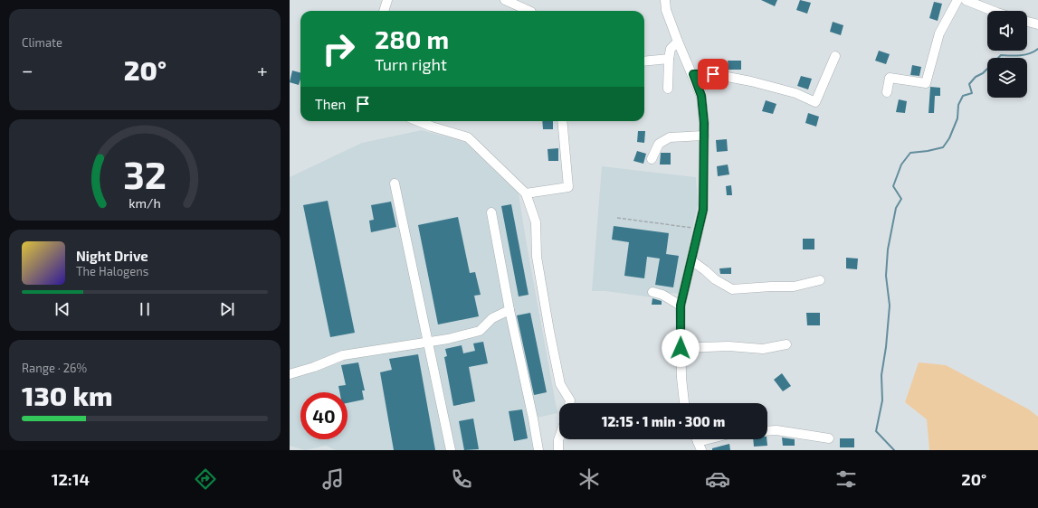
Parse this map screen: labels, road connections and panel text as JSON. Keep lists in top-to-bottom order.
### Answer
{
  "page": {
    "tile": [
      "Climate",
      ["Range · 26%", "130 km"]
    ],
    "turn": ["280 m", "Turn right"],
    "heat": ["−", "20°", "+"],
    "then": "Then",
    "song": ["Night Drive", "The Halogens"],
    "limit": "40",
    "trip": "12:15 · 1 min · 300 m",
    "tabs": ["12:14", "20°"],
    "gauge": ["32", "km/h"]
  }
}
